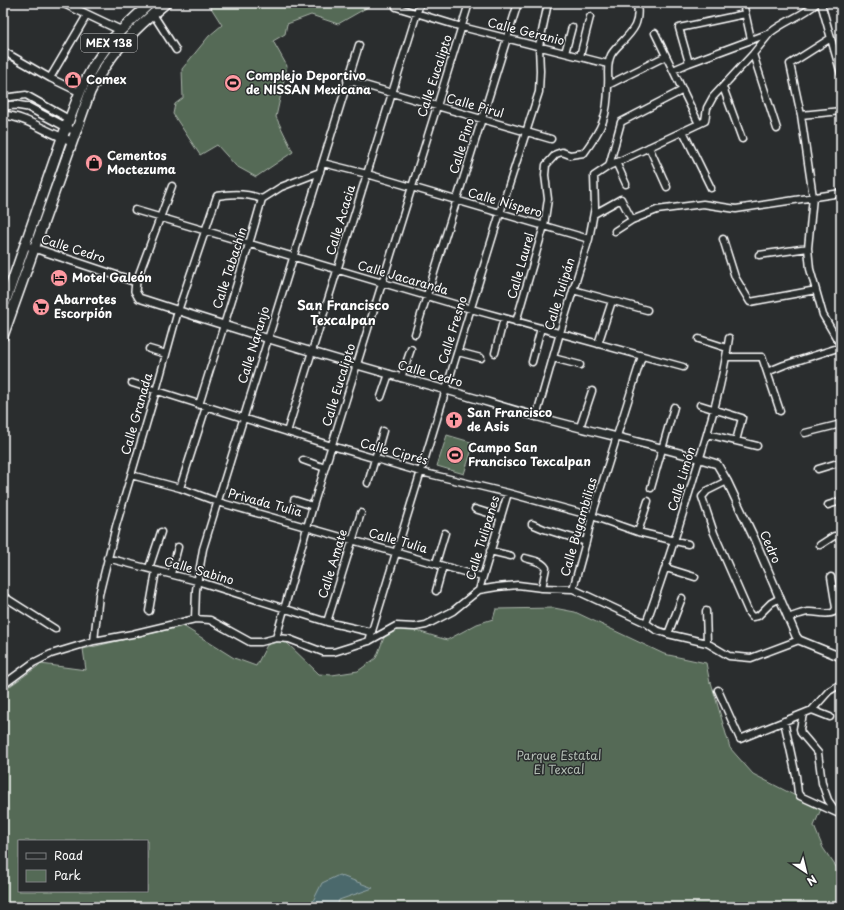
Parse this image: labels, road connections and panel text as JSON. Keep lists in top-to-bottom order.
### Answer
{
  "streets": {
    "main road": ["MEX 138"],
    "street": [
      "Calle Geranio",
      "Calle Eucalipto",
      "Calle Pirul",
      "Calle Pino",
      "Calle Níspero",
      "Calle Acacia",
      "Calle Cedro",
      "Calle Laurel",
      "Calle Tabachín",
      "Calle Jacaranda",
      "Calle Tulipán",
      "Calle Fresno",
      "Calle Naranjo",
      "Calle Granada",
      "Calle Ciprés",
      "Calle Limón",
      "Privada Tulia",
      "Calle Bugambilias",
      "Calle Tulipanes",
      "Calle Tulia",
      "Cedro",
      "Calle Amate",
      "Calle Sabino"
    ]
  },
  "crossings": [
    ["Calle Geranio", "Calle Eucalipto"],
    ["Calle Geranio", "Calle Pino"],
    ["Calle Geranio", "Calle Acacia"],
    ["Calle Geranio", "Calle Fresno"],
    ["MEX 138", "Calle Cedro"],
    ["Calle Eucalipto", "Calle Pirul"],
    ["Calle Eucalipto", "Calle Níspero"],
    ["Calle Eucalipto", "Calle Cedro"],
    ["Calle Eucalipto", "Calle Jacaranda"],
    ["Calle Eucalipto", "Calle Ciprés"],
    ["Calle Eucalipto", "Privada Tulia"],
    ["Calle Eucalipto", "Calle Tulia"],
    ["Calle Eucalipto", "Calle Sabino"],
    ["Calle Pirul", "Calle Pino"],
    ["Calle Pirul", "Calle Acacia"],
    ["Calle Pirul", "Calle Fresno"],
    ["Calle Pirul", "Calle Naranjo"],
    ["Calle Pino", "Calle Níspero"],
    ["Calle Pino", "Calle Jacaranda"],
    ["Calle Níspero", "Calle Acacia"],
    ["Calle Níspero", "Calle Laurel"],
    ["Calle Níspero", "Calle Tulipán"],
    ["Calle Níspero", "Calle Fresno"],
    ["Calle Níspero", "Calle Naranjo"],
    ["Calle Acacia", "Calle Cedro"],
    ["Calle Acacia", "Calle Jacaranda"],
    ["Calle Acacia", "Calle Ciprés"],
    ["Calle Cedro", "Calle Tabachín"],
    ["Calle Cedro", "Calle Tulipán"],
    ["Calle Cedro", "Calle Fresno"],
    ["Calle Cedro", "Calle Naranjo"],
    ["Calle Cedro", "Calle Granada"],
    ["Calle Cedro", "Calle Limón"],
    ["Calle Cedro", "Calle Bugambilias"],
    ["Calle Cedro", "Cedro"],
    ["Calle Laurel", "Calle Jacaranda"],
    ["Calle Tabachín", "Calle Jacaranda"],
    ["Calle Tabachín", "Calle Granada"],
    ["Calle Tabachín", "Calle Ciprés"],
    ["Calle Jacaranda", "Calle Tulipán"],
    ["Calle Jacaranda", "Calle Fresno"],
    ["Calle Jacaranda", "Calle Naranjo"],
    ["Calle Jacaranda", "Calle Granada"],
    ["Calle Jacaranda", "Calle Bugambilias"],
    ["Calle Fresno", "Calle Ciprés"],
    ["Calle Fresno", "Calle Tulia"],
    ["Calle Fresno", "Calle Sabino"],
    ["Calle Naranjo", "Calle Ciprés"],
    ["Calle Naranjo", "Privada Tulia"],
    ["Calle Naranjo", "Calle Sabino"],
    ["Calle Granada", "Calle Ciprés"],
    ["Calle Granada", "Calle Sabino"],
    ["Calle Ciprés", "Calle Limón"],
    ["Calle Ciprés", "Calle Bugambilias"],
    ["Calle Ciprés", "Calle Tulipanes"],
    ["Privada Tulia", "Calle Tulia"],
    ["Calle Tulipanes", "Calle Tulia"],
    ["Calle Tulia", "Calle Amate"],
    ["Calle Amate", "Calle Sabino"]
  ],
  "districts": ["San Francisco Texcalpan"],
  "parks": ["Parque Estatal El Texcal"],
  "places": {
    "shop": ["Comex", "Cementos Moctezuma"],
    "sports": ["Complejo Deportivo de NISSAN Mexicana", "Campo San Francisco Texcalpan"],
    "hotel": ["Motel Galeón"],
    "supermarket": ["Abarrotes Escorpión"],
    "church": ["San Francisco de Asis"]
  },
  "legend": ["Road", "Park"],
  "north": "bottom right"
}
